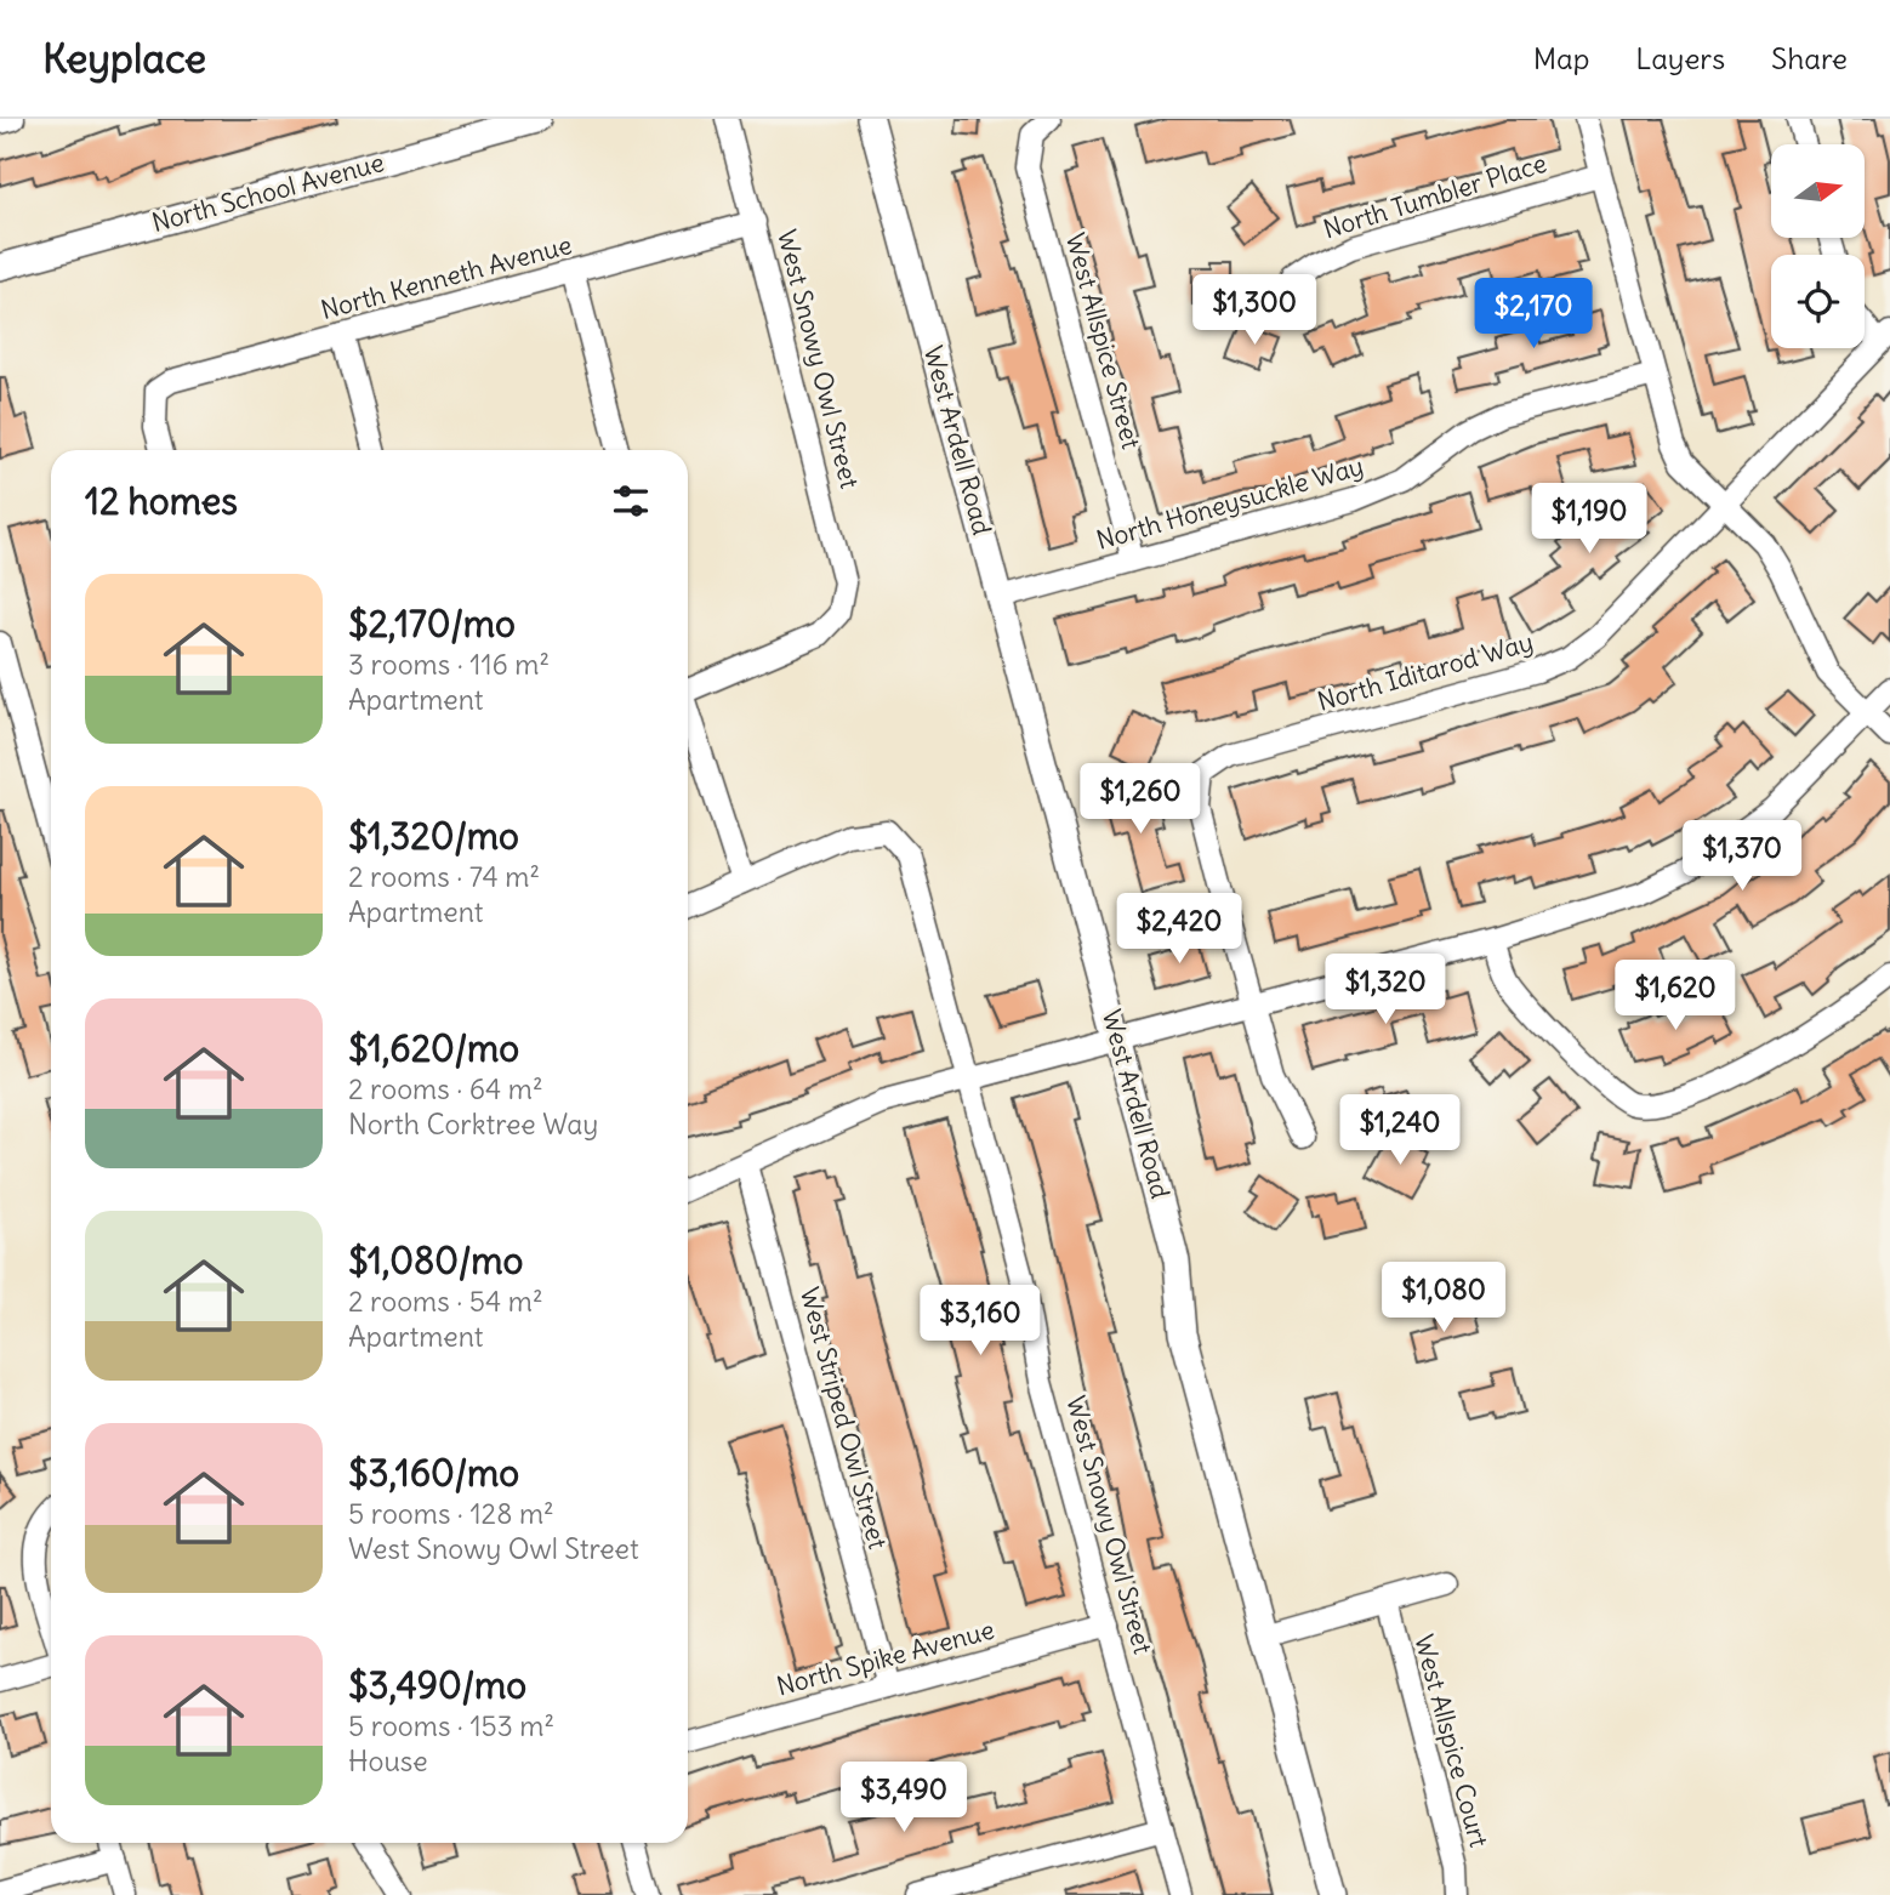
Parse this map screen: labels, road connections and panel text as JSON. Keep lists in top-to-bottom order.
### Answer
{
  "streets": {
    "street": [
      "North School Avenue",
      "North Tumbler Place",
      "North Kenneth Avenue",
      "West Allspice Street",
      "West Snowy Owl Street",
      "West Ardell Road",
      "North Honeysuckle Way",
      "North Iditarod Way",
      "West Striped Owl Street",
      "North Spike Avenue",
      "West Allspice Court"
    ]
  },
  "crossings": [
    ["North Kenneth Avenue", "West Snowy Owl Street"],
    ["West Allspice Street", "North Honeysuckle Way"],
    ["West Snowy Owl Street", "North Spike Avenue"],
    ["West Ardell Road", "North Honeysuckle Way"],
    ["West Striped Owl Street", "North Spike Avenue"]
  ],
  "north": "right",
  "page": {
    "header": "Keyplace",
    "nav": ["Map", "Layers", "Share"],
    "price": [
      "$1,300",
      "$2,170",
      "$1,190",
      "$1,260",
      "$1,370",
      "$2,420",
      "$1,320",
      "$1,620",
      "$1,240",
      "$1,080",
      "$3,160",
      "$3,490"
    ],
    "heading": "12 homes",
    "list": [
      {
        "name": "$2,170/mo",
        "note": "3 rooms · 116 m² · Apartment"
      },
      {
        "name": "$1,320/mo",
        "note": "2 rooms · 74 m² · Apartment"
      },
      {
        "name": "$1,620/mo",
        "note": "2 rooms · 64 m² · North Corktree Way"
      },
      {
        "name": "$1,080/mo",
        "note": "2 rooms · 54 m² · Apartment"
      },
      {
        "name": "$3,160/mo",
        "note": "5 rooms · 128 m² · West Snowy Owl Street"
      },
      {
        "name": "$3,490/mo",
        "note": "5 rooms · 153 m² · House"
      }
    ]
  }
}
